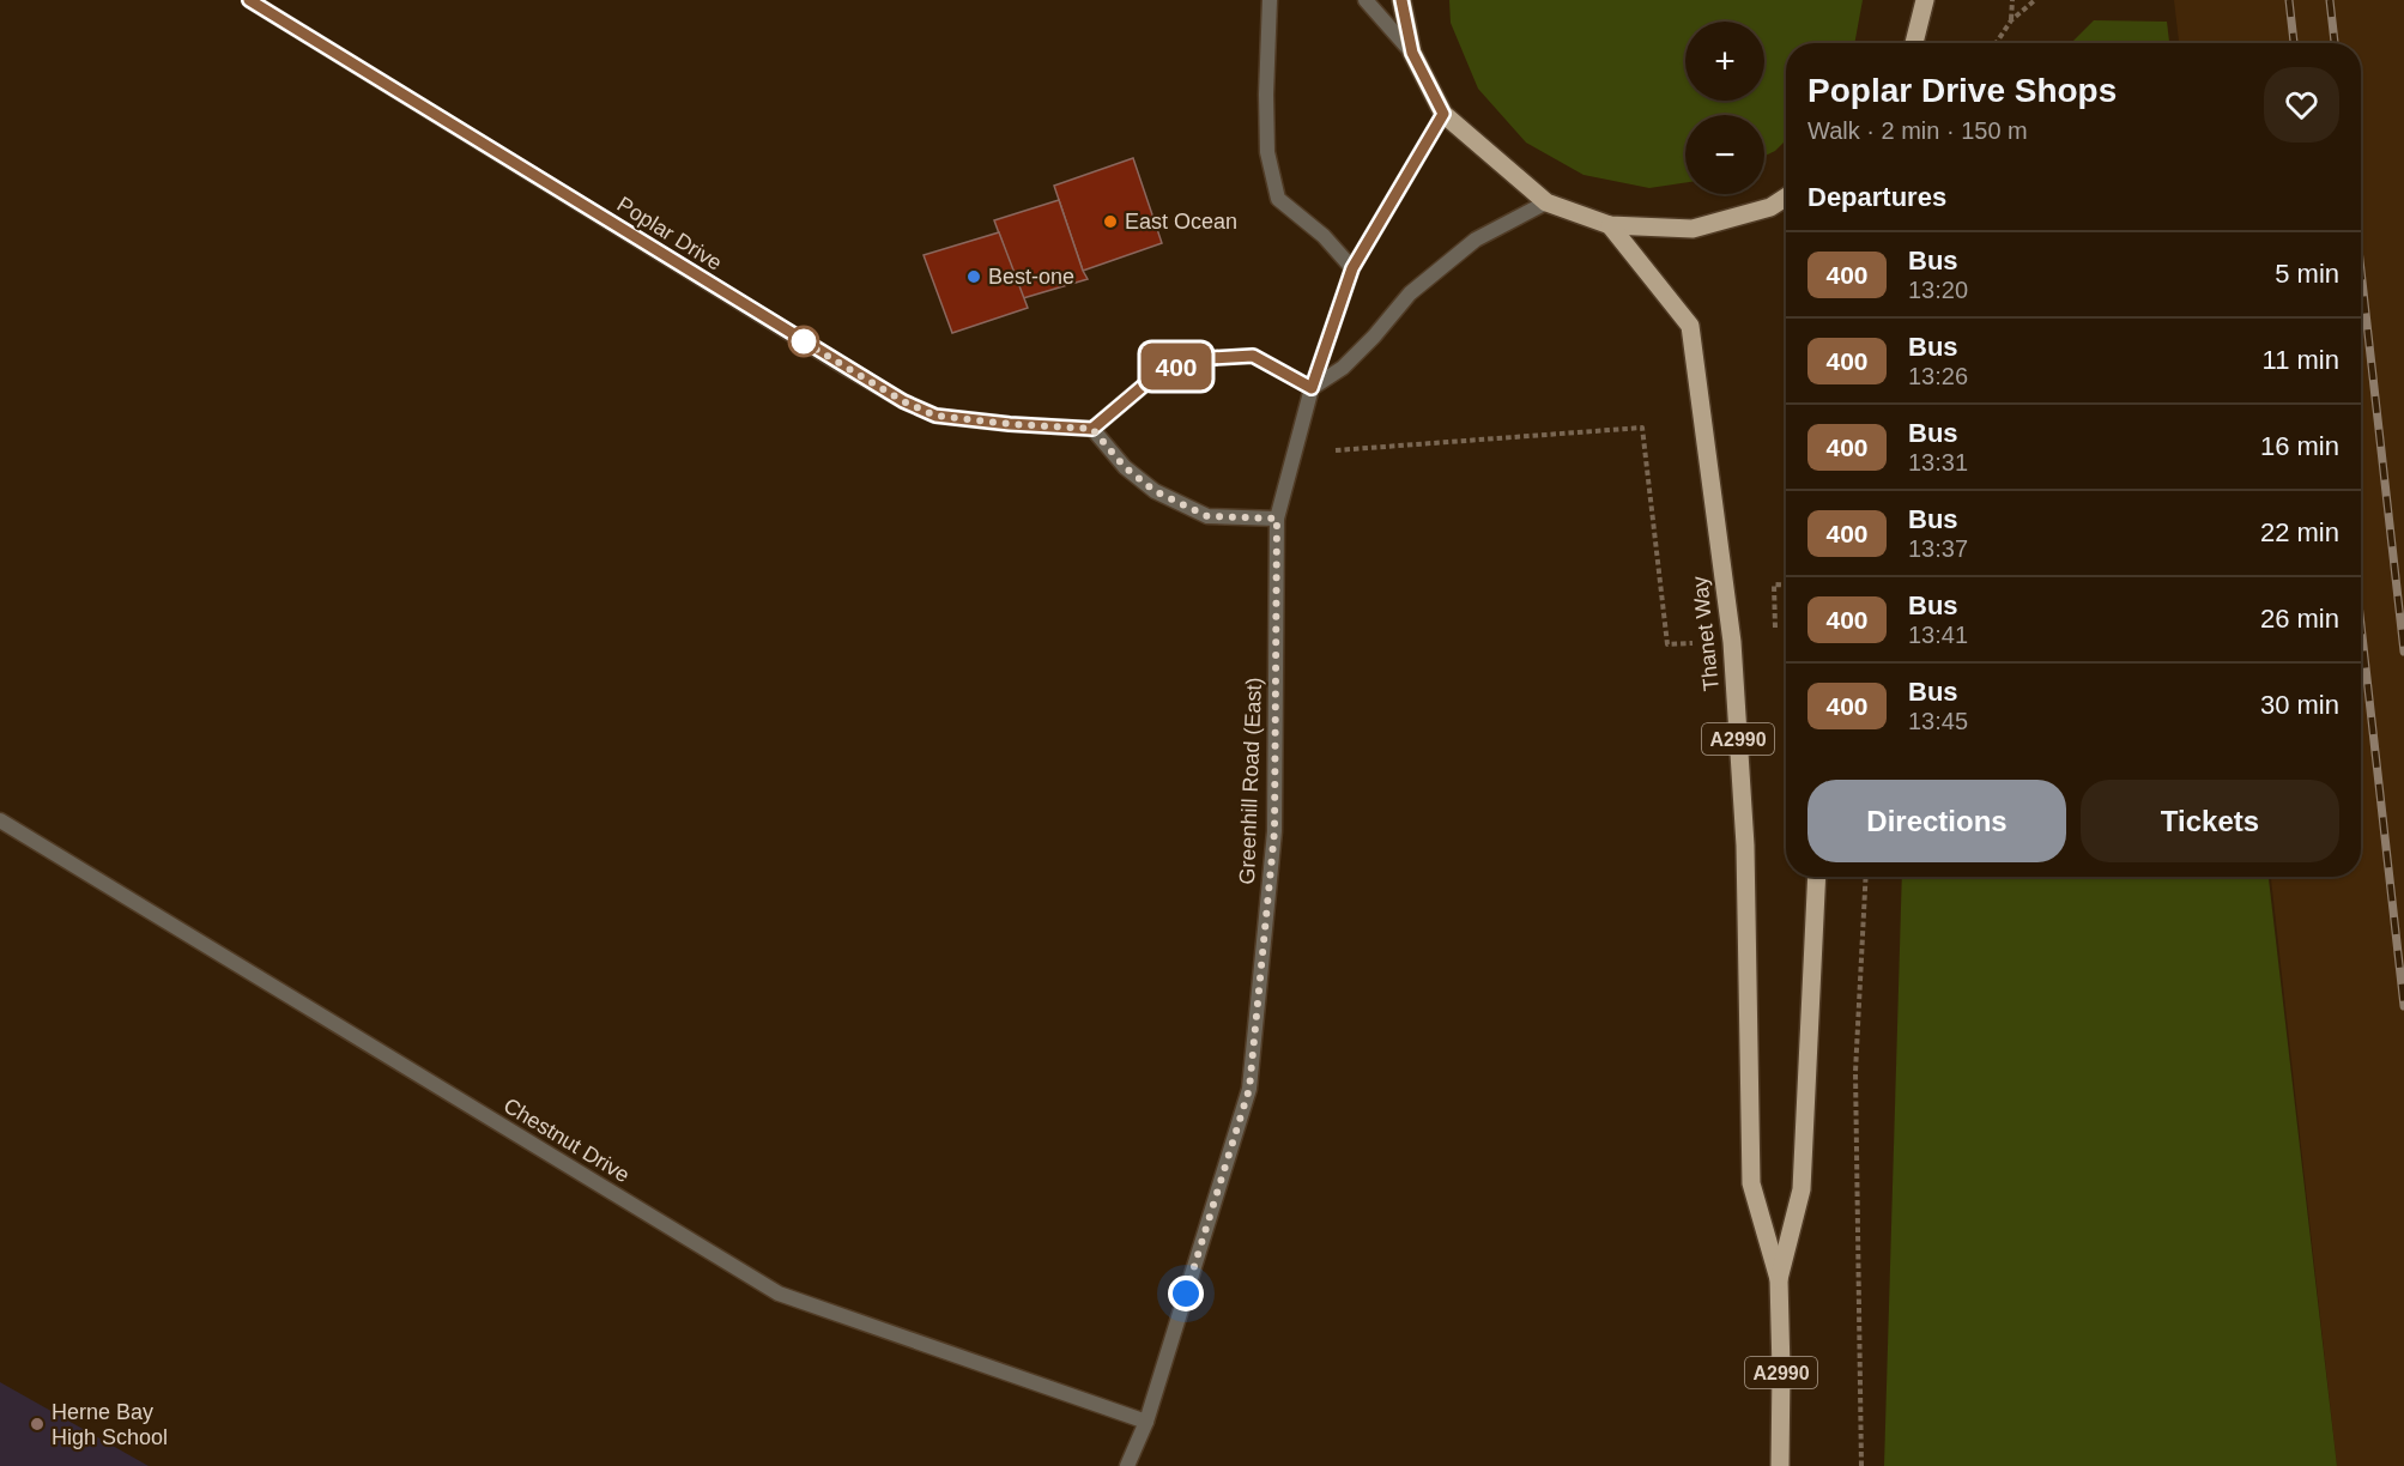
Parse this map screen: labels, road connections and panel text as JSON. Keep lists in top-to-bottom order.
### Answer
{
  "streets": {
    "main road": ["Thanet Way", "A2990"],
    "street": ["Poplar Drive", "Greenhill Road (East)", "Chestnut Drive"]
  },
  "crossings": [
    ["Greenhill Road (East)", "Chestnut Drive"]
  ],
  "places": ["East Ocean", "Best-one", "Herne Bay High School"],
  "lines": ["bus line 400"],
  "page": {
    "on_map": "400",
    "map_buttons": ["+", "−"],
    "heading": [
      ["Poplar Drive Shops", "Walk · 2 min · 150 m"],
      "Departures"
    ],
    "list": [
      {
        "mark": "400",
        "name": "Bus",
        "note": "13:20",
        "value": "5 min"
      },
      {
        "mark": "400",
        "name": "Bus",
        "note": "13:26",
        "value": "11 min"
      },
      {
        "mark": "400",
        "name": "Bus",
        "note": "13:31",
        "value": "16 min"
      },
      {
        "mark": "400",
        "name": "Bus",
        "note": "13:37",
        "value": "22 min"
      },
      {
        "mark": "400",
        "name": "Bus",
        "note": "13:41",
        "value": "26 min"
      },
      {
        "mark": "400",
        "name": "Bus",
        "note": "13:45",
        "value": "30 min"
      }
    ],
    "buttons": ["Directions", "Tickets"]
  }
}
